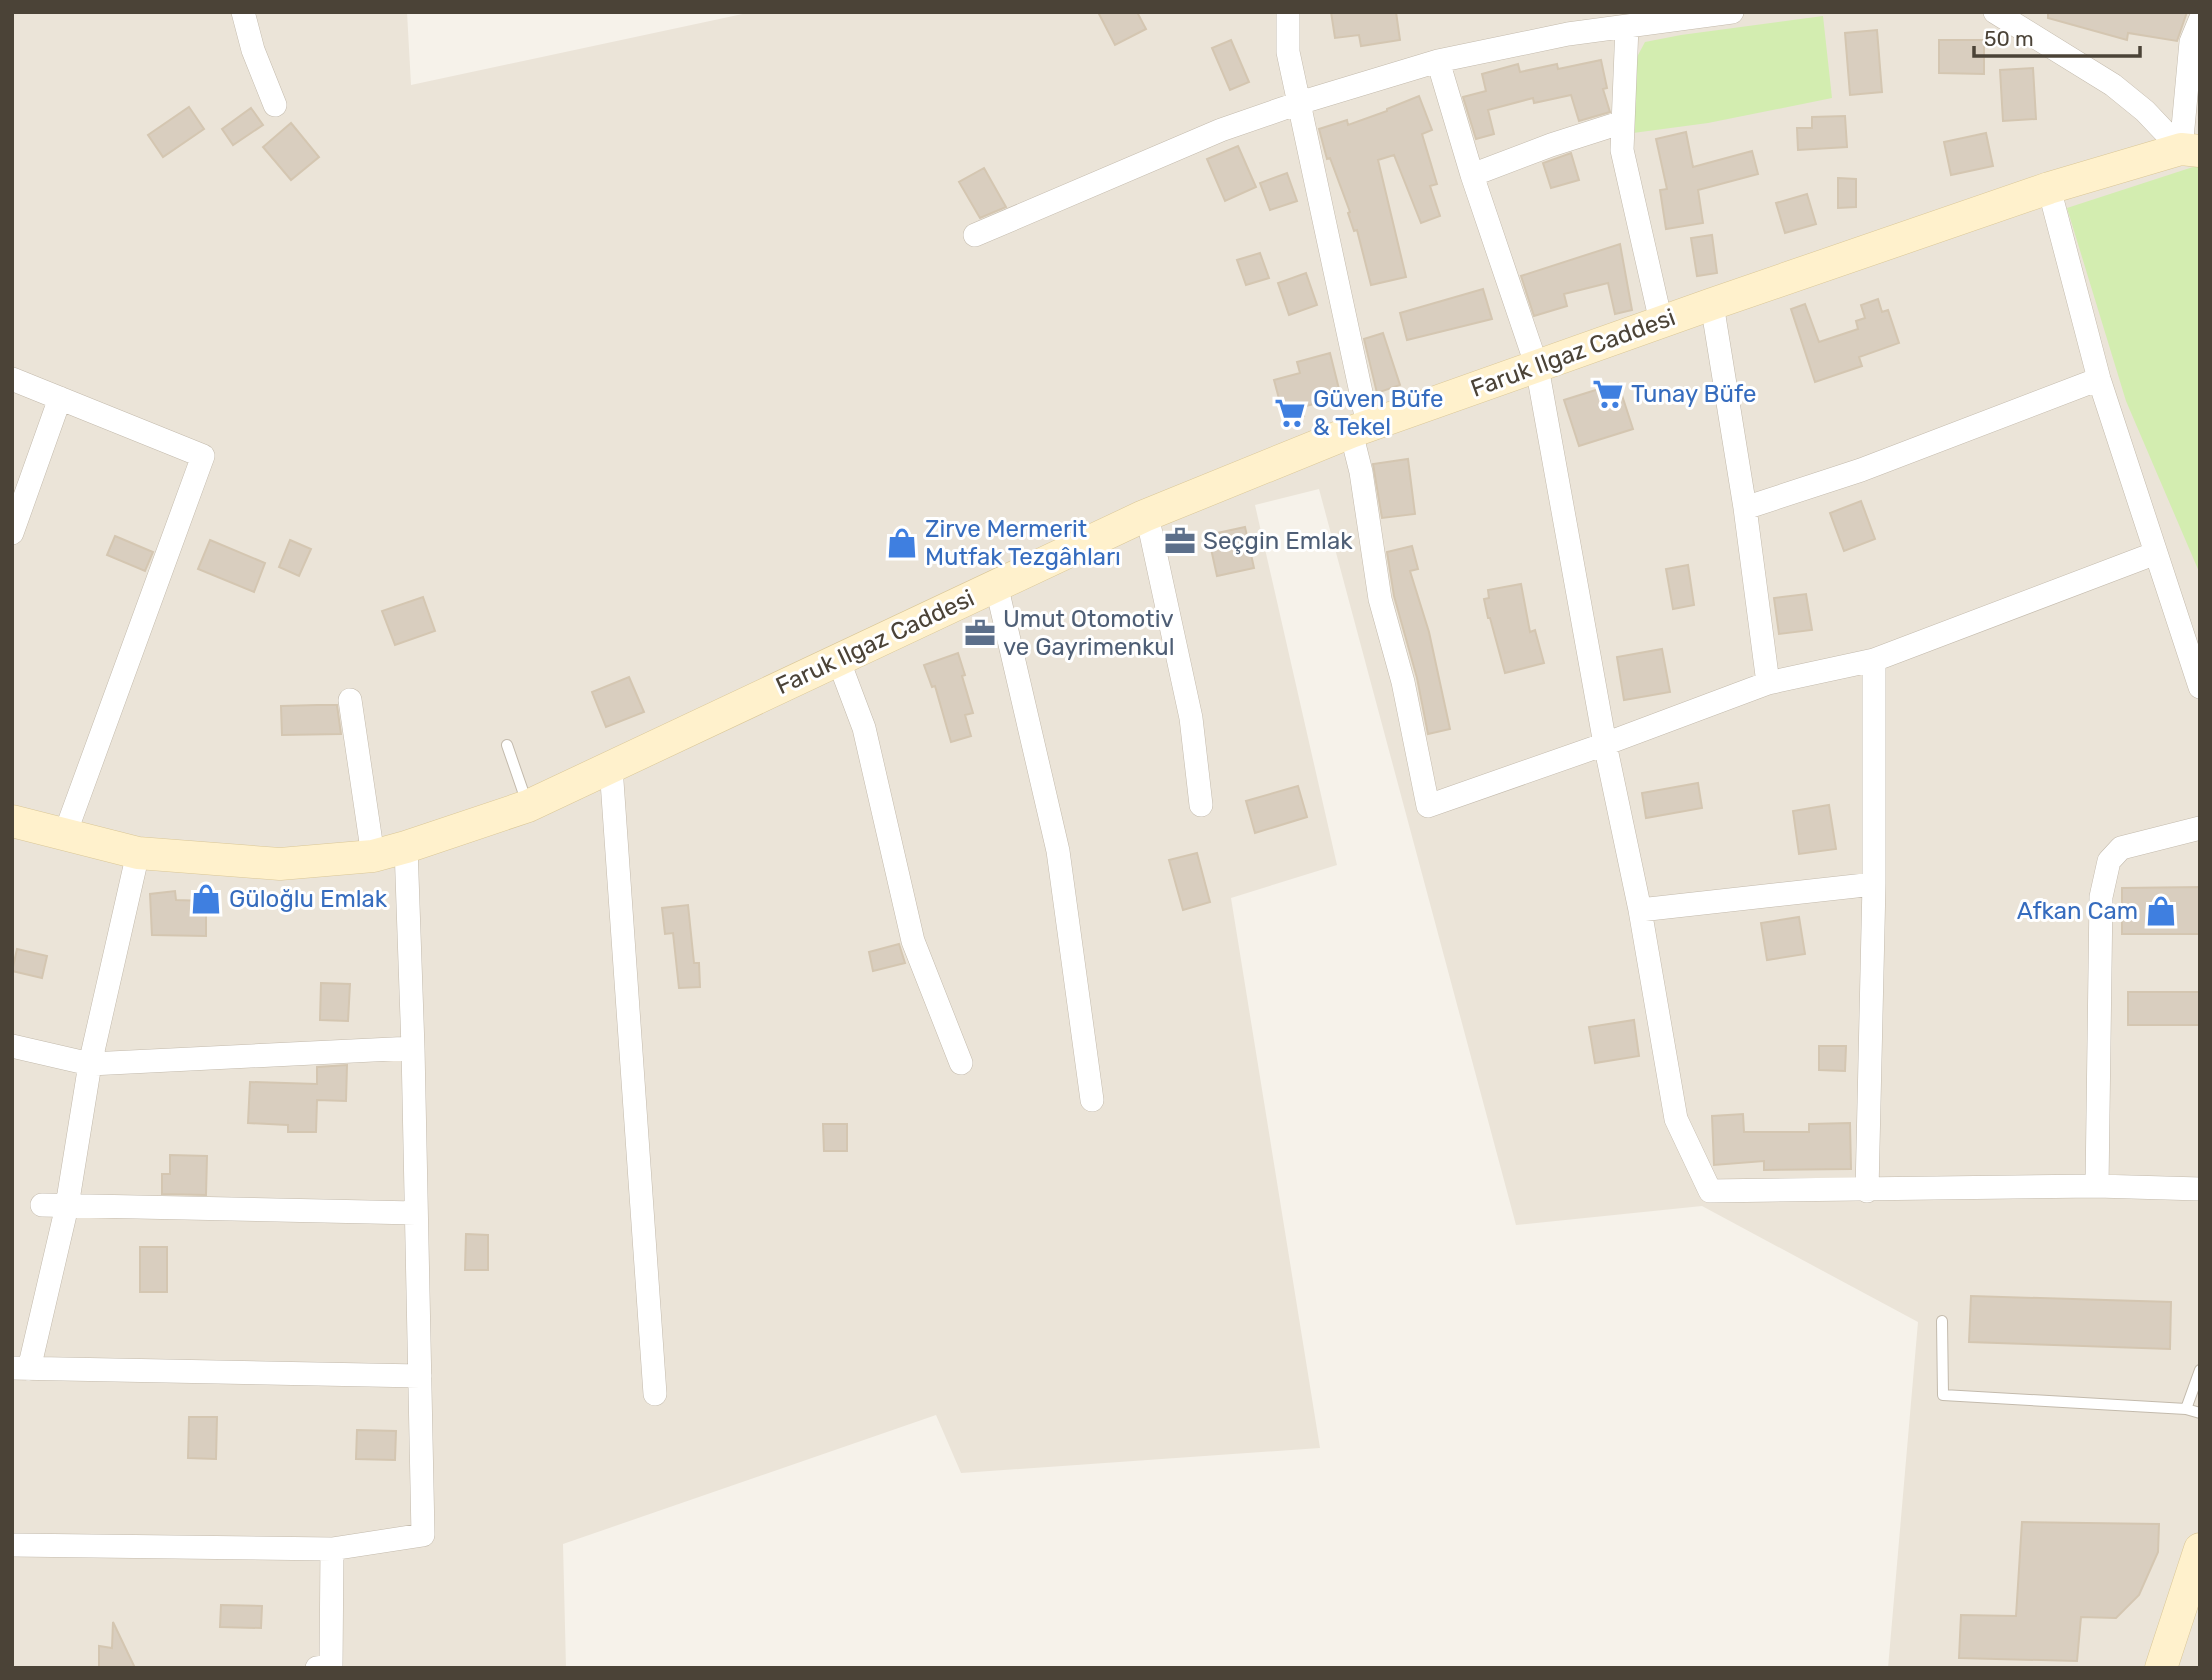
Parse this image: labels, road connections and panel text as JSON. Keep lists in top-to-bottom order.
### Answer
{
  "streets": {
    "street": ["Faruk Ilgaz Caddesi"]
  },
  "places": {
    "supermarket": ["Tunay Büfe", "Güven Büfe & Tekel"],
    "office": ["Seçgin Emlak", "Umut Otomotiv ve Gayrimenkul"],
    "shop": ["Zirve Mermerit Mutfak Tezgâhları", "Güloğlu Emlak", "Afkan Cam"]
  },
  "scale_bar": "50 m"
}
